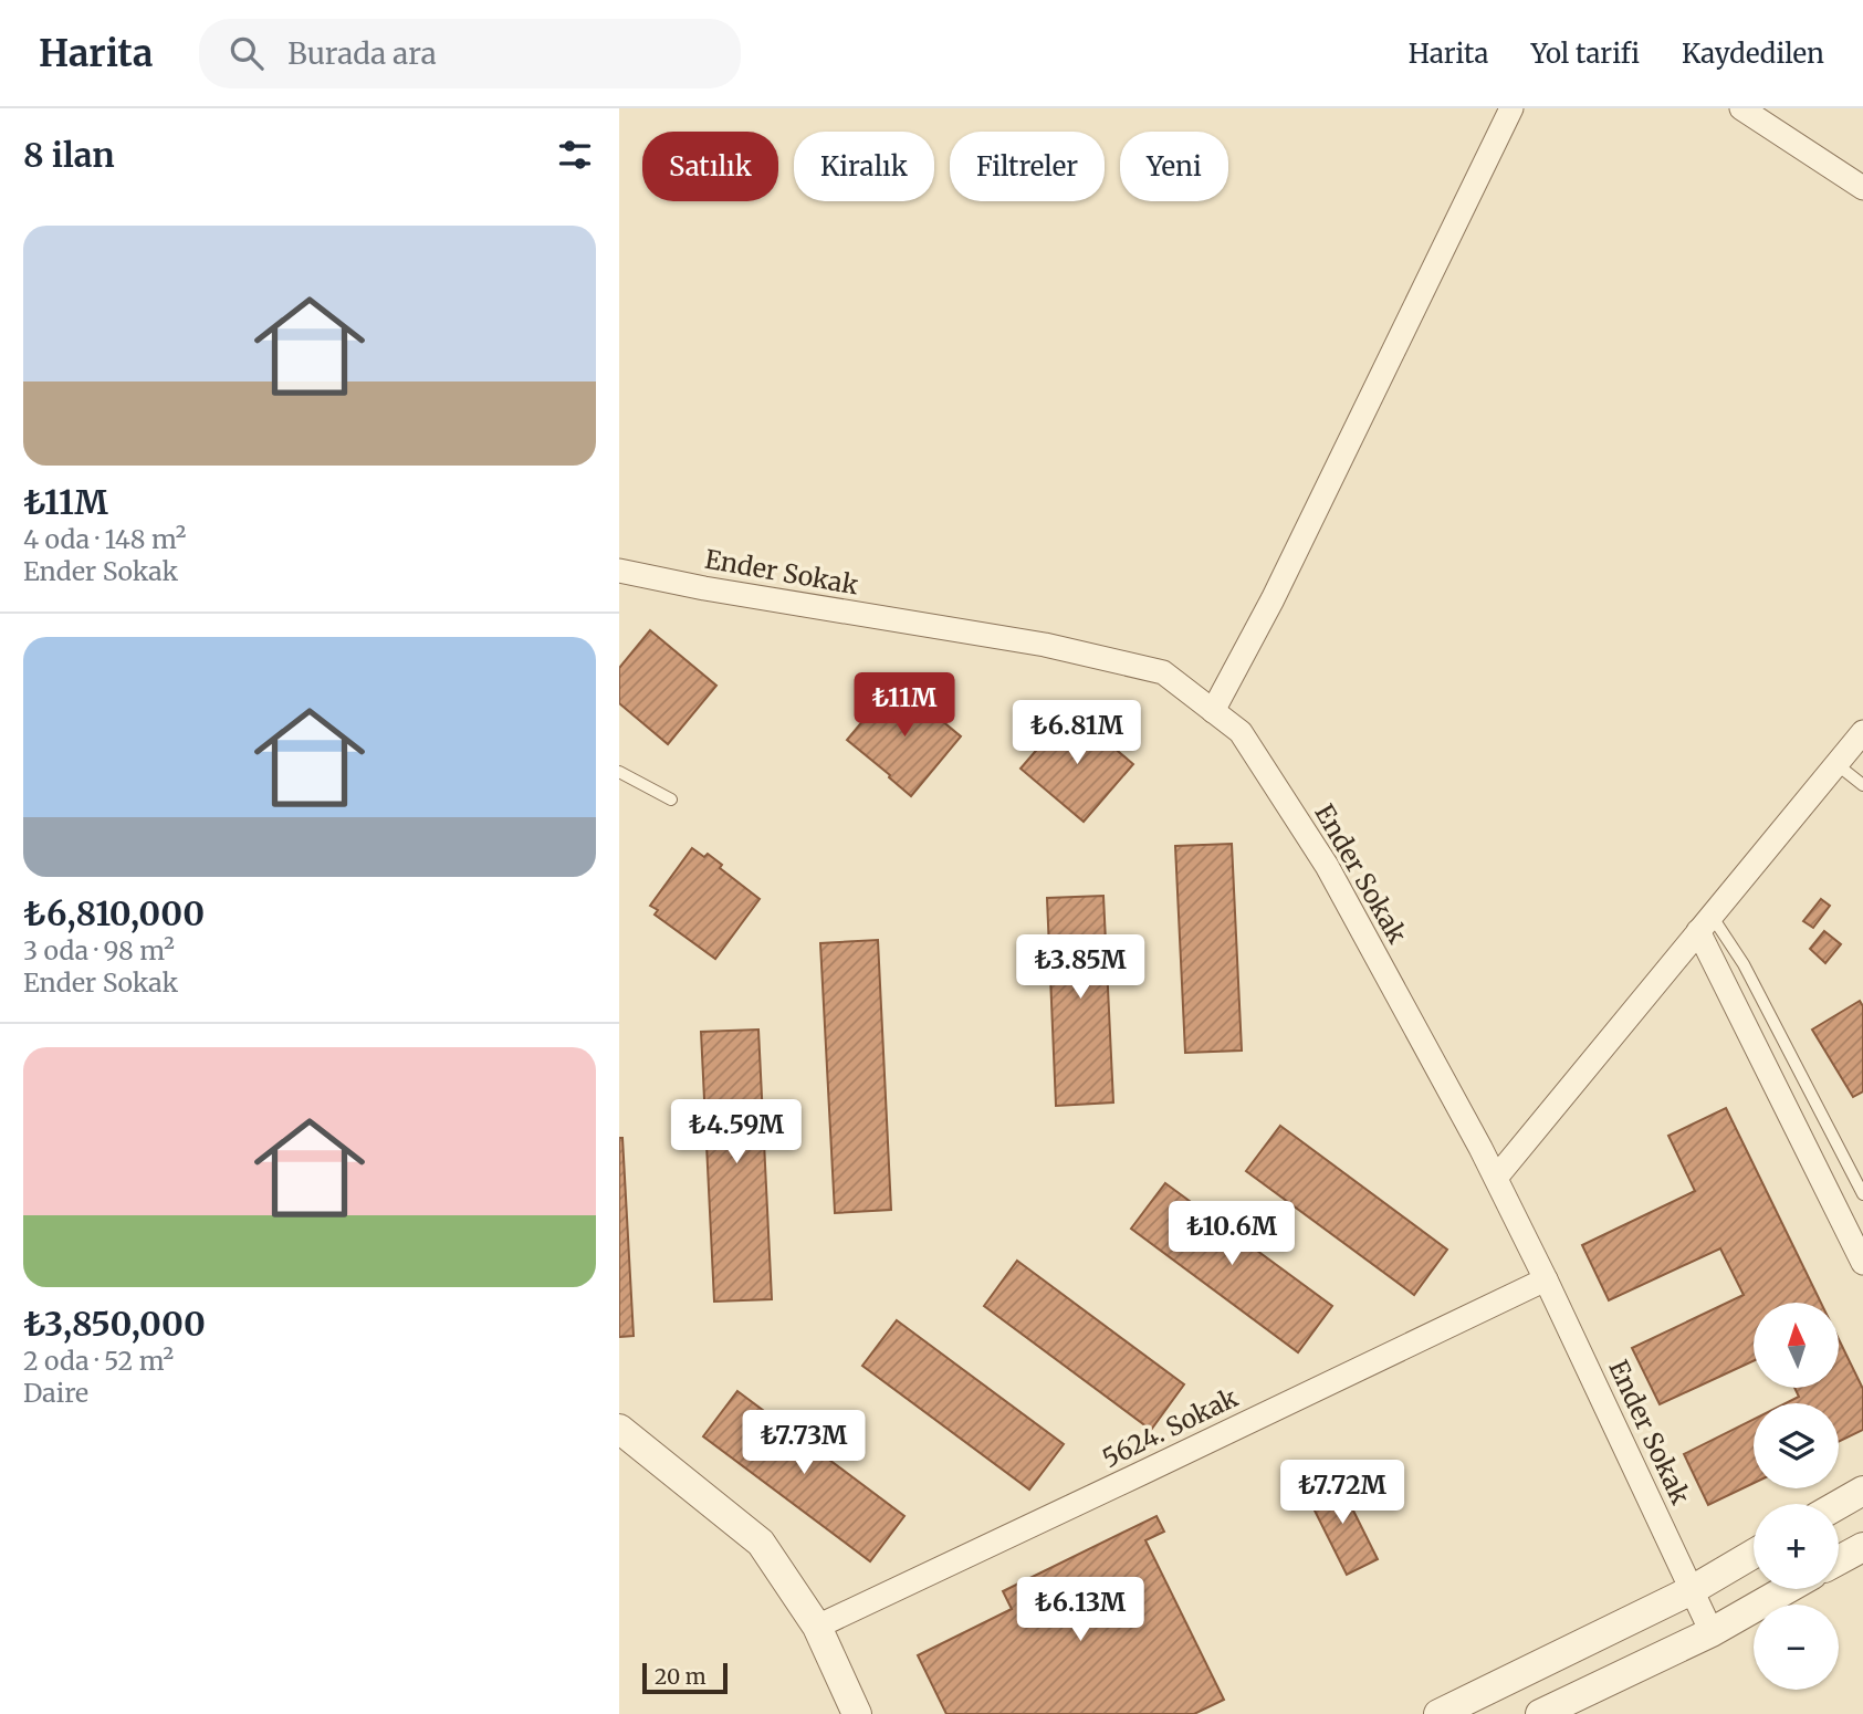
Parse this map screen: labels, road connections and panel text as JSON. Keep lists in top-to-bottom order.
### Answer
{
  "streets": {
    "street": ["Ender Sokak", "5624. Sokak"]
  },
  "crossings": [
    ["Ender Sokak", "5624. Sokak"]
  ],
  "scale_bar": "20 m",
  "north": "top",
  "page": {
    "header": "Harita",
    "search": "Burada ara",
    "nav": ["Harita", "Yol tarifi", "Kaydedilen"],
    "heading": "8 ilan",
    "chip": [
      "Satılık",
      "Kiralık",
      "Filtreler",
      "Yeni"
    ],
    "list": [
      {
        "name": "₺11M",
        "note": "4 oda · 148 m² · Ender Sokak"
      },
      {
        "name": "₺6,810,000",
        "note": "3 oda · 98 m² · Ender Sokak"
      },
      {
        "name": "₺3,850,000",
        "note": "2 oda · 52 m² · Daire"
      }
    ],
    "price": [
      "₺11M",
      "₺6.81M",
      "₺3.85M",
      "₺4.59M",
      "₺10.6M",
      "₺7.73M",
      "₺7.72M",
      "₺6.13M"
    ],
    "map_buttons": ["+", "−"],
    "scale": "20 m"
  }
}
